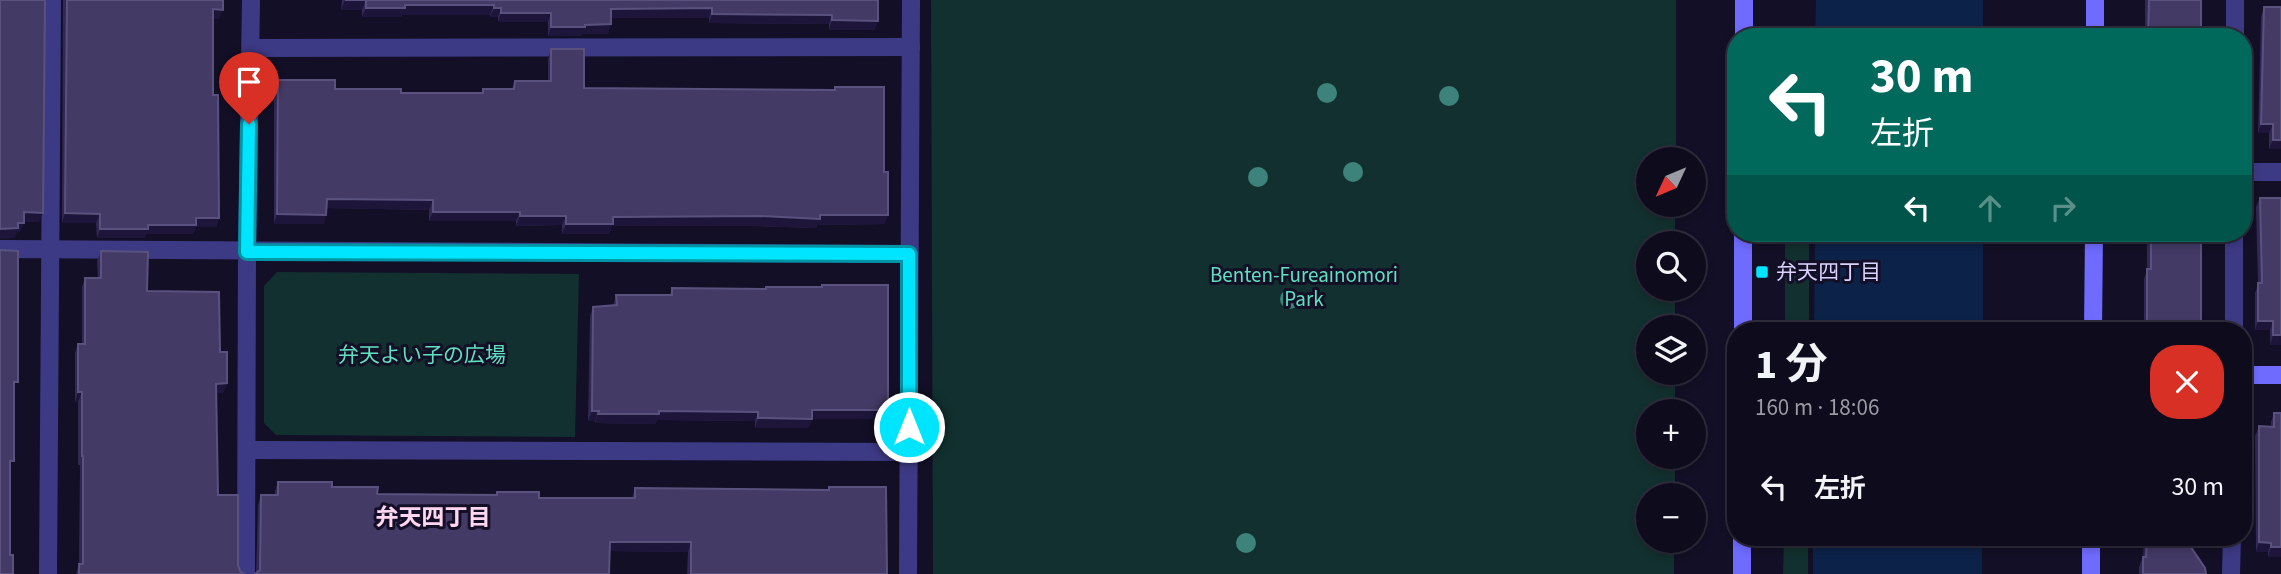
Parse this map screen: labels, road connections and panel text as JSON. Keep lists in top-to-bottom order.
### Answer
{
  "districts": ["弁天四丁目"],
  "parks": ["Benten-Fureainomori Park", "弁天よい子の広場"],
  "places": {
    "transit": ["弁天四丁目"]
  },
  "north": "bottom left",
  "page": {
    "turn": ["30 m", "左折"],
    "map_buttons": ["+", "−"],
    "heading": ["1 分", "160 m · 18:06"],
    "list": [
      {
        "name": "左折",
        "value": "30 m"
      }
    ]
  }
}
